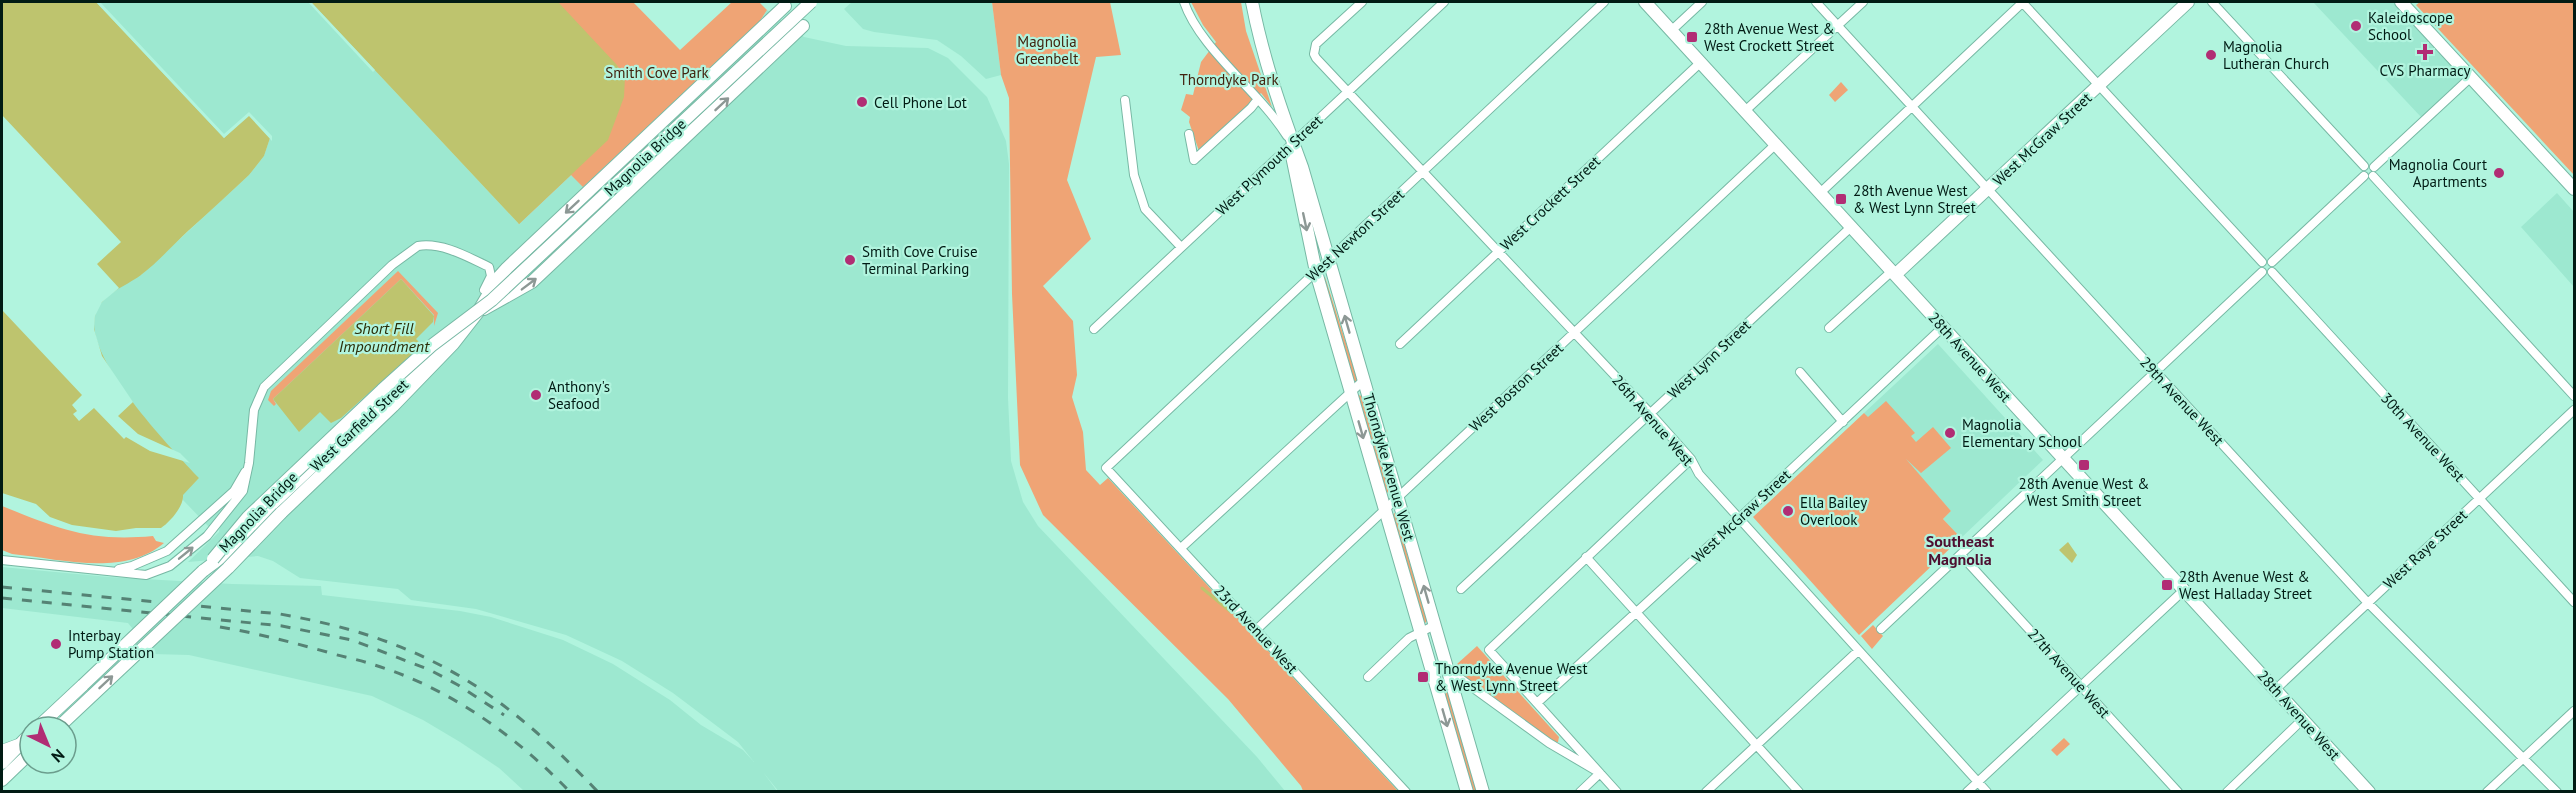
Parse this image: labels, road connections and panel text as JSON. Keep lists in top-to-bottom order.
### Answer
{
  "streets": {
    "main road": [
      "West McGraw Street",
      "Magnolia Bridge",
      "28th Avenue West",
      "Thorndyke Avenue West"
    ],
    "street": [
      "West Plymouth Street",
      "West Crockett Street",
      "West Newton Street",
      "West Lynn Street",
      "West Boston Street",
      "29th Avenue West",
      "26th Avenue West",
      "West Garfield Street",
      "30th Avenue West",
      "West Raye Street",
      "23rd Avenue West",
      "27th Avenue West"
    ]
  },
  "crossings": [
    ["West McGraw Street", "28th Avenue West"],
    ["West McGraw Street", "29th Avenue West"],
    ["West McGraw Street", "26th Avenue West"],
    ["West Plymouth Street", "26th Avenue West"],
    ["West Plymouth Street", "Thorndyke Avenue West"],
    ["West Crockett Street", "28th Avenue West"],
    ["West Crockett Street", "26th Avenue West"],
    ["West Newton Street", "26th Avenue West"],
    ["West Newton Street", "Thorndyke Avenue West"],
    ["West Newton Street", "23rd Avenue West"],
    ["28th Avenue West", "West Lynn Street"],
    ["28th Avenue West", "West Boston Street"],
    ["28th Avenue West", "West Raye Street"],
    ["West Lynn Street", "26th Avenue West"],
    ["West Boston Street", "26th Avenue West"],
    ["West Boston Street", "Thorndyke Avenue West"],
    ["West Boston Street", "23rd Avenue West"],
    ["29th Avenue West", "West Raye Street"],
    ["30th Avenue West", "West Raye Street"]
  ],
  "districts": ["Southeast Magnolia"],
  "water": ["Short Fill Impoundment"],
  "parks": ["Magnolia Greenbelt", "Smith Cove Park", "Thorndyke Park"],
  "places": {
    "other": [
      "Kaleidoscope School",
      "Magnolia Lutheran Church",
      "Cell Phone Lot",
      "Magnolia Court Apartments",
      "Smith Cove Cruise Terminal Parking",
      "Anthony's Seafood",
      "Magnolia Elementary School",
      "Ella Bailey Overlook",
      "Interbay Pump Station"
    ],
    "transit": [
      "28th Avenue West & West Crockett Street",
      "28th Avenue West & West Lynn Street",
      "28th Avenue West & West Smith Street",
      "28th Avenue West & West Halladay Street",
      "Thorndyke Avenue West & West Lynn Street"
    ],
    "health": ["CVS Pharmacy"]
  },
  "north": "bottom right"
}
